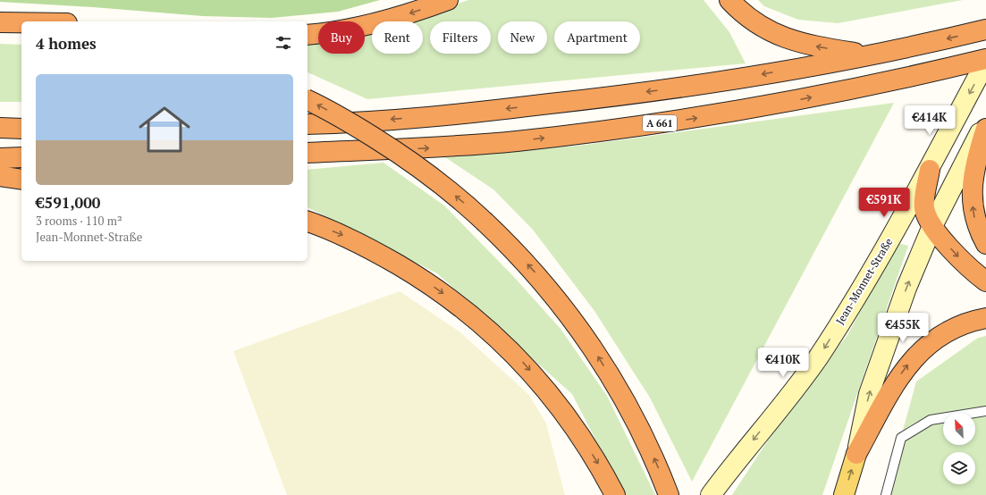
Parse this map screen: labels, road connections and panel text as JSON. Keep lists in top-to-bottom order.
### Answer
{
  "streets": {
    "highway": ["A 661"],
    "main road": ["Jean-Monnet-Straße"]
  },
  "north": "top left",
  "page": {
    "chip": [
      "Buy",
      "Rent",
      "Filters",
      "New",
      "Apartment"
    ],
    "heading": "4 homes",
    "list": [
      {
        "name": "€591,000",
        "note": "3 rooms · 110 m² · Jean-Monnet-Straße"
      }
    ],
    "price": [
      "€414K",
      "€591K",
      "€455K",
      "€410K"
    ]
  }
}
